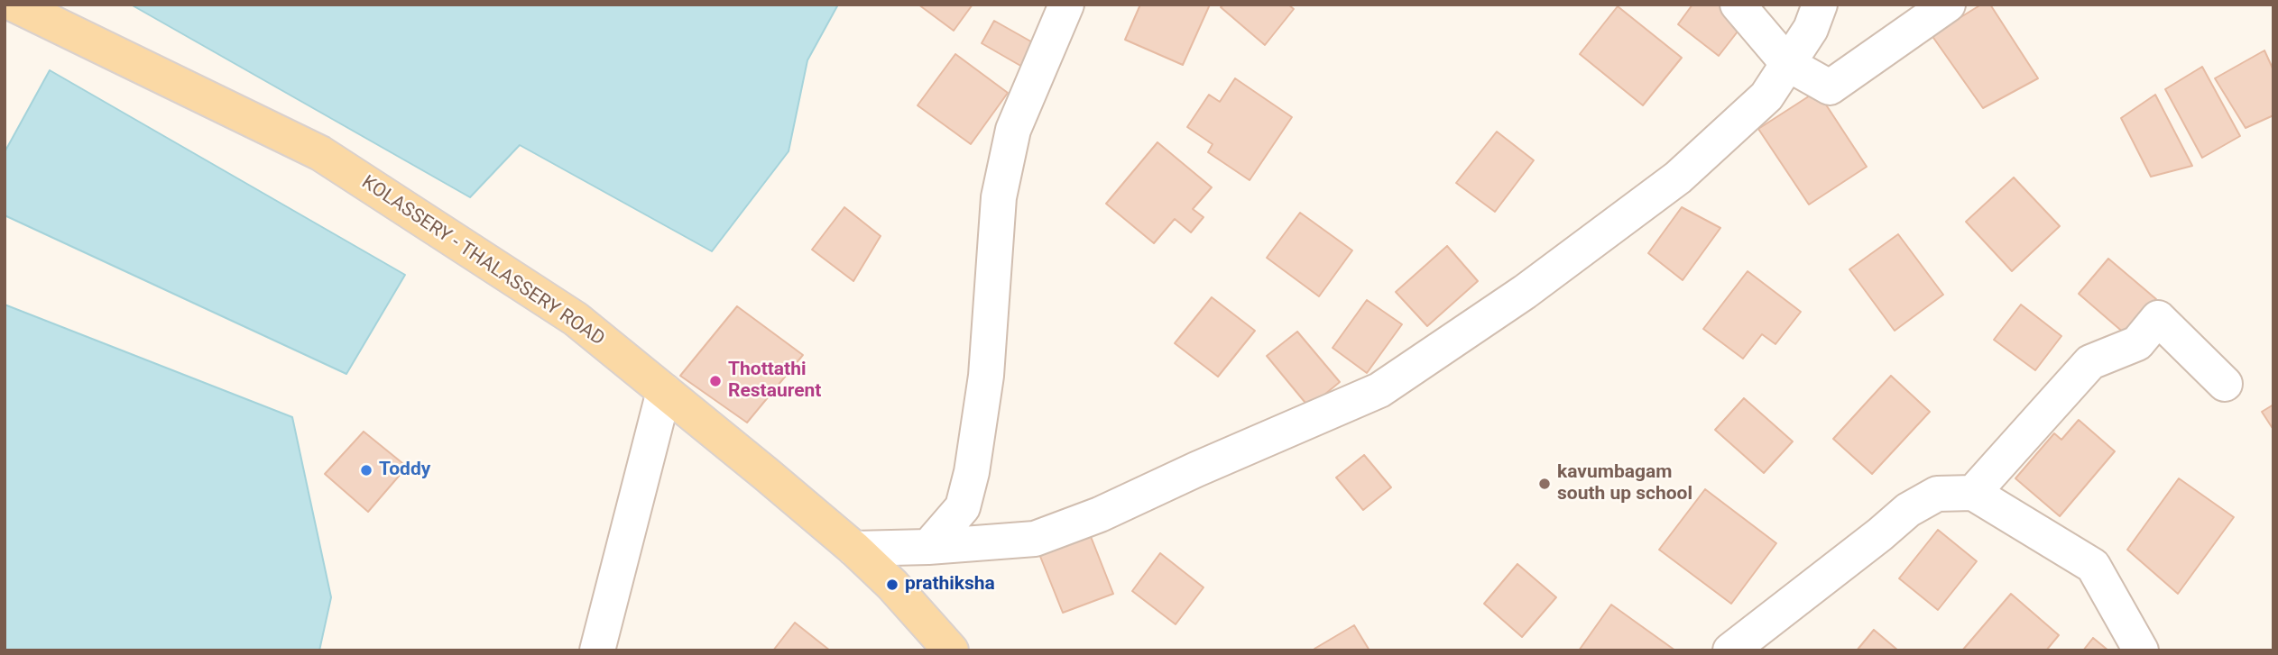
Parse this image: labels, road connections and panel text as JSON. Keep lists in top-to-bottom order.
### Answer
{
  "streets": {
    "main road": ["KOLASSERY - THALASSERY ROAD"]
  },
  "places": [
    "Thottathi Restaurent",
    "Toddy",
    "kavumbagam south up school",
    "prathiksha"
  ]
}
